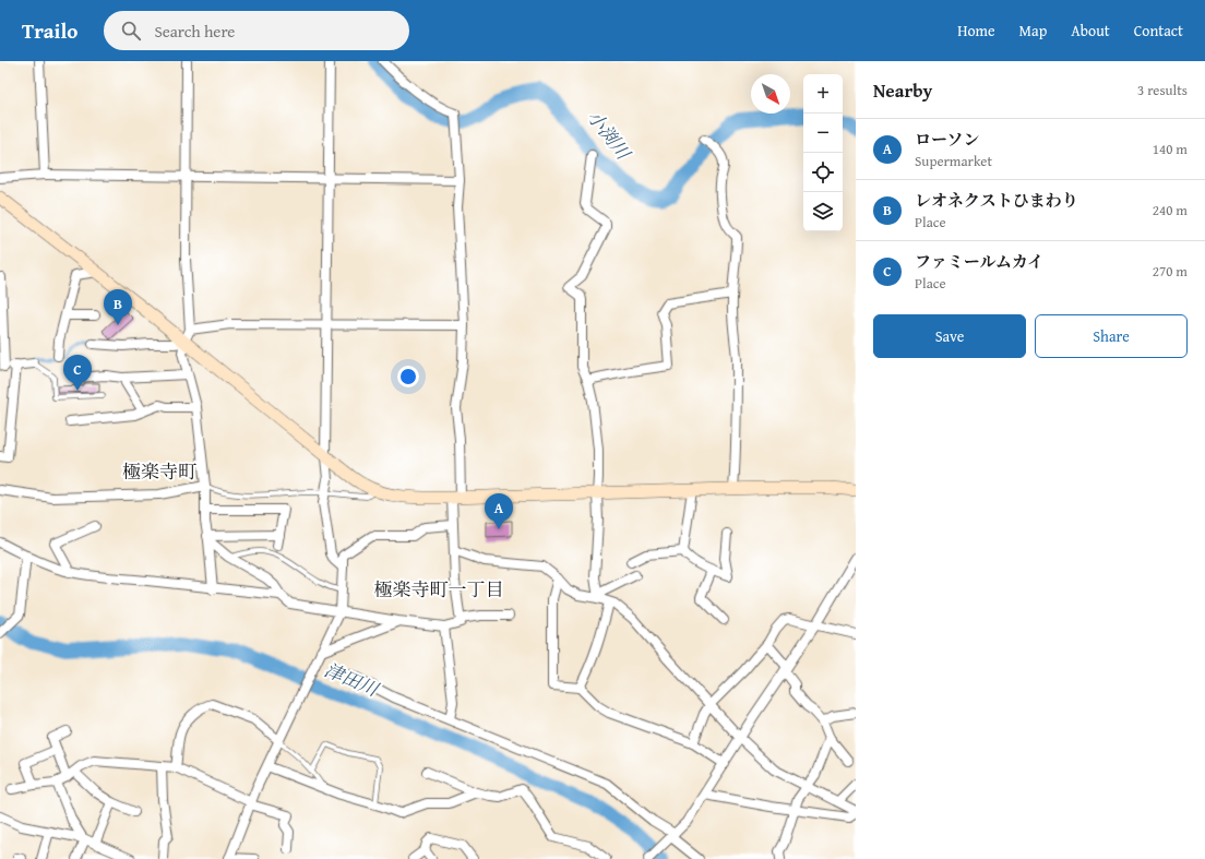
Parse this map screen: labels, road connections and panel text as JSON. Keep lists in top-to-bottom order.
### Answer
{
  "districts": ["極楽寺町", "極楽寺町一丁目"],
  "water": ["小渕川", "津田川"],
  "north": "bottom right",
  "page": {
    "header": "Trailo",
    "search": "Search here",
    "nav": [
      "Home",
      "Map",
      "About",
      "Contact"
    ],
    "heading": ["Nearby", "3 results"],
    "map_buttons": ["+", "−"],
    "list": [
      {
        "mark": "A",
        "name": "ローソン",
        "note": "Supermarket",
        "value": "140 m"
      },
      {
        "mark": "B",
        "name": "レオネクストひまわり",
        "note": "Place",
        "value": "240 m"
      },
      {
        "mark": "C",
        "name": "ファミールムカイ",
        "note": "Place",
        "value": "270 m"
      }
    ],
    "pins": ["B", "C", "A"],
    "buttons": ["Save", "Share"]
  }
}
